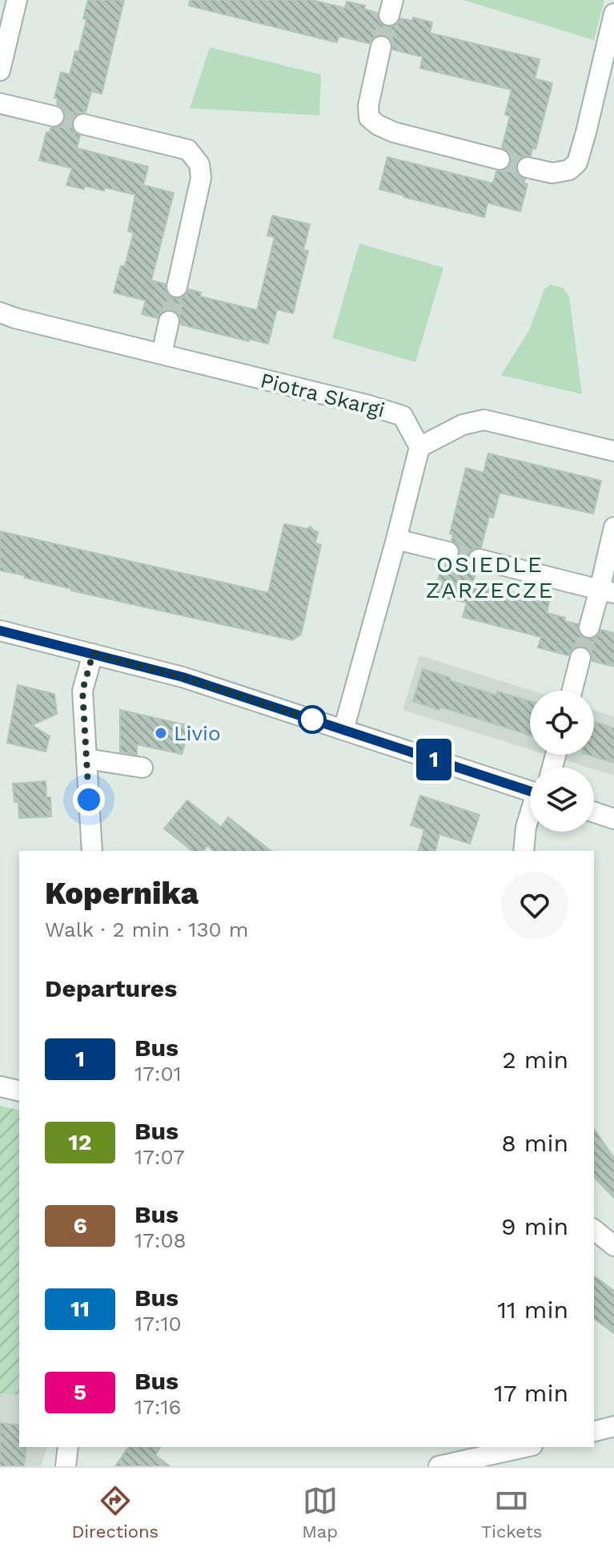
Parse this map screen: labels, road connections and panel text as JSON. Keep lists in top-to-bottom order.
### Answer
{
  "streets": {
    "street": ["Piotra Skargi"]
  },
  "districts": ["OSIEDLE ZARZECZE"],
  "places": ["Livio"],
  "lines": ["bus line 1"],
  "page": {
    "on_map": "1",
    "heading": [
      ["Kopernika", "Walk · 2 min · 130 m"],
      "Departures"
    ],
    "list": [
      {
        "mark": "1",
        "name": "Bus",
        "note": "17:01",
        "value": "2 min"
      },
      {
        "mark": "12",
        "name": "Bus",
        "note": "17:07",
        "value": "8 min"
      },
      {
        "mark": "6",
        "name": "Bus",
        "note": "17:08",
        "value": "9 min"
      },
      {
        "mark": "11",
        "name": "Bus",
        "note": "17:10",
        "value": "11 min"
      },
      {
        "mark": "5",
        "name": "Bus",
        "note": "17:16",
        "value": "17 min"
      }
    ],
    "tabs": ["Directions", "Map", "Tickets"]
  }
}
